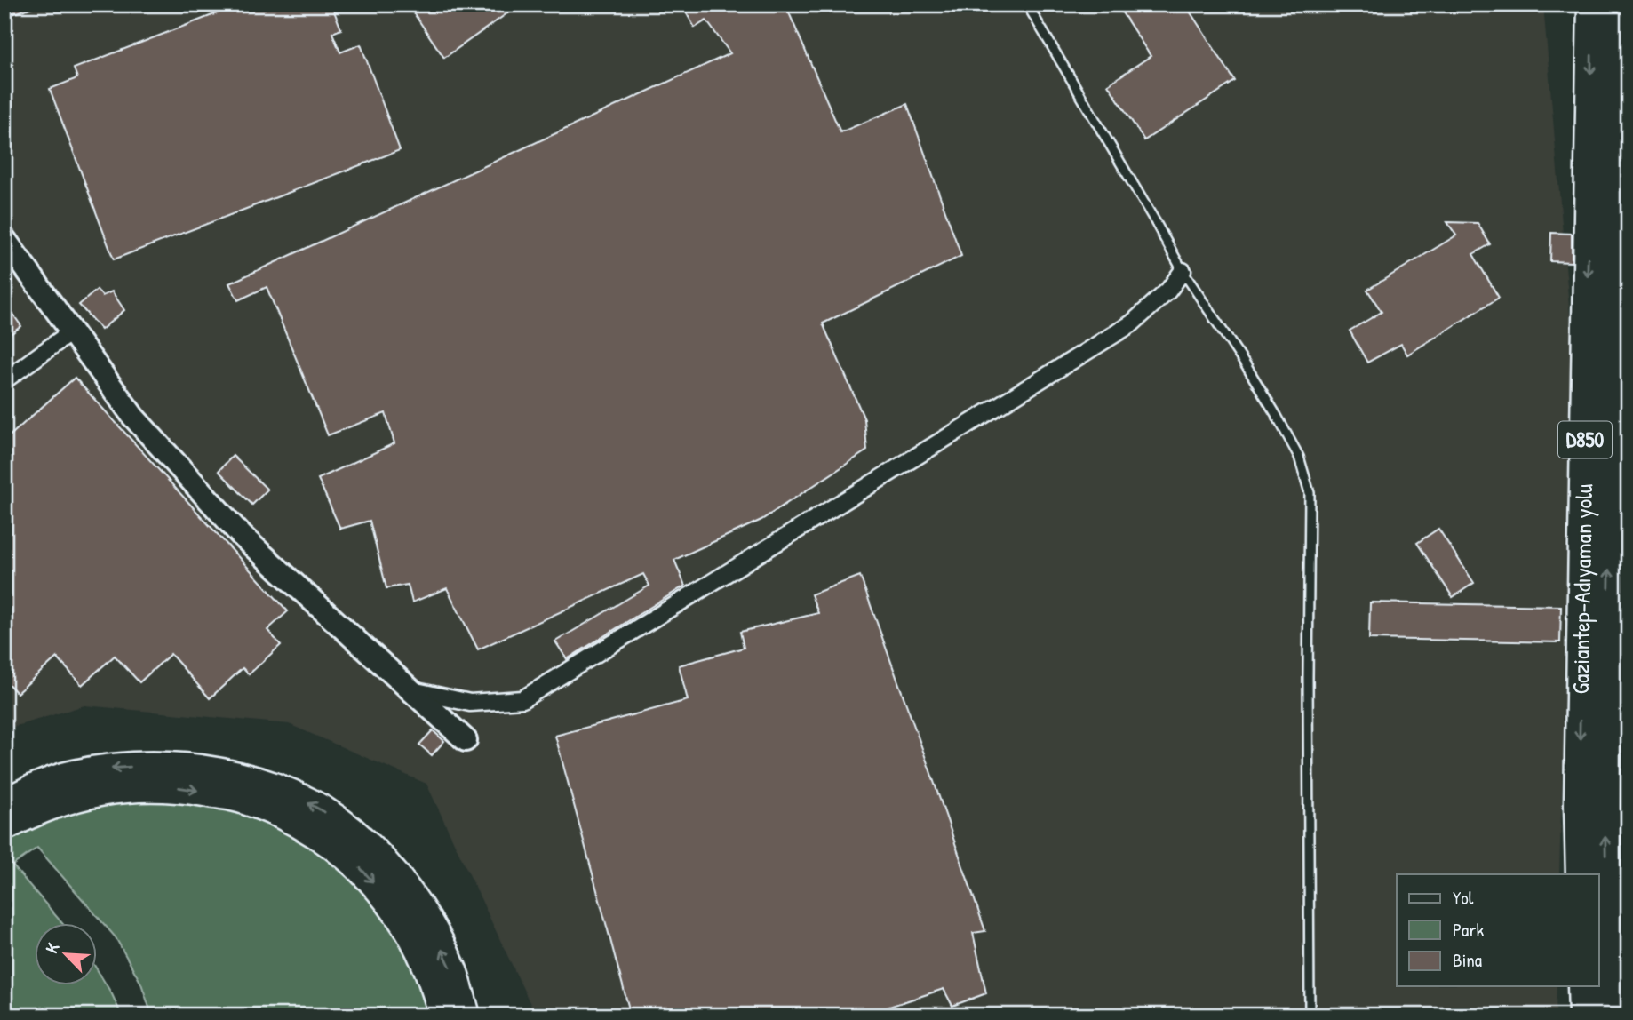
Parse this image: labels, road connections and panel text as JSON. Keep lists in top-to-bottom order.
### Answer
{
  "streets": {
    "highway": ["D850", "Gaziantep-Adıyaman yolu"]
  },
  "legend": ["Yol", "Park", "Bina"],
  "north": "top left"
}
